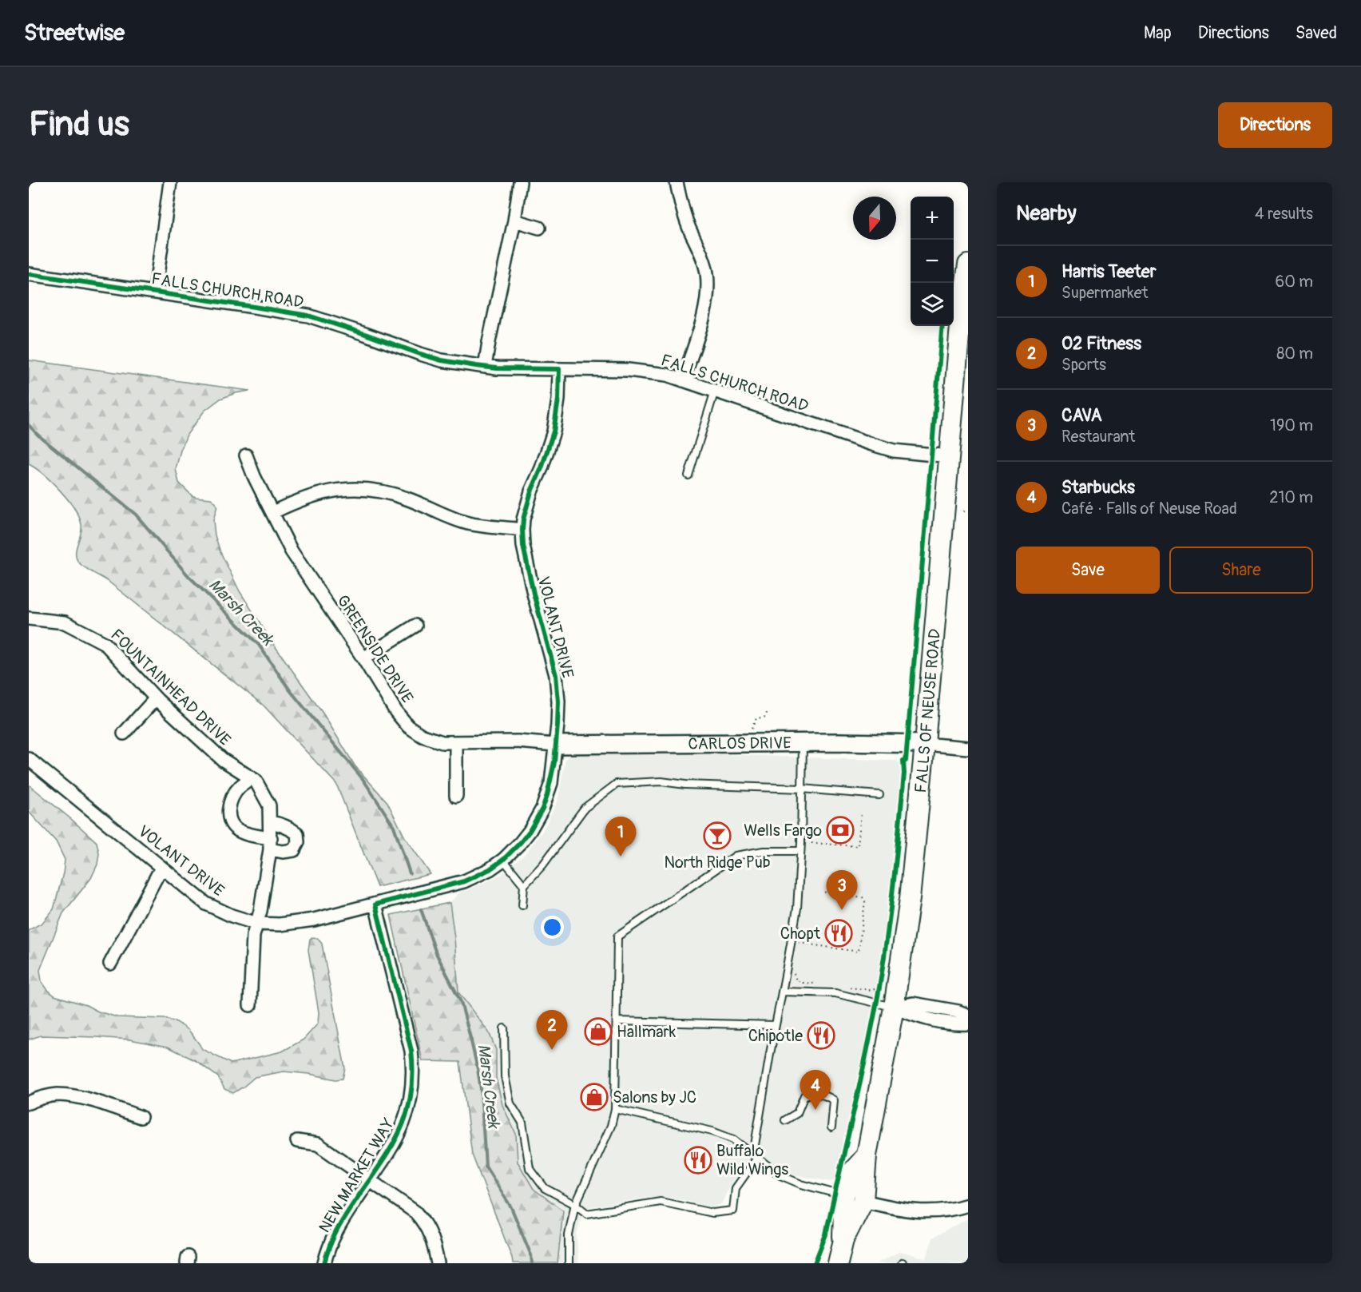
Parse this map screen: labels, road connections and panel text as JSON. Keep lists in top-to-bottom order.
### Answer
{
  "streets": {
    "main road": ["FALLS OF NEUSE ROAD"],
    "street": [
      "FALLS CHURCH ROAD",
      "VOLANT DRIVE",
      "GREENSIDE DRIVE",
      "FOUNTAINHEAD DRIVE",
      "CARLOS DRIVE",
      "NEW MARKET WAY"
    ]
  },
  "crossings": [
    ["FALLS CHURCH ROAD", "VOLANT DRIVE"],
    ["FALLS CHURCH ROAD", "FALLS OF NEUSE ROAD"],
    ["VOLANT DRIVE", "GREENSIDE DRIVE"],
    ["VOLANT DRIVE", "FOUNTAINHEAD DRIVE"],
    ["VOLANT DRIVE", "CARLOS DRIVE"],
    ["VOLANT DRIVE", "NEW MARKET WAY"],
    ["GREENSIDE DRIVE", "CARLOS DRIVE"],
    ["FALLS OF NEUSE ROAD", "CARLOS DRIVE"]
  ],
  "water": ["Marsh Creek"],
  "places": {
    "bank": ["Wells Fargo"],
    "bar": ["North Ridge Pub"],
    "restaurant": ["Chopt", "Chipotle", "Buffalo Wild Wings"],
    "shop": ["Hallmark", "Salons by JC"]
  },
  "north": "bottom",
  "page": {
    "header": "Streetwise",
    "nav": ["Map", "Directions", "Saved"],
    "buttons": [
      "Directions",
      ["Save", "Share"]
    ],
    "title": "Find us",
    "heading": ["Nearby", "4 results"],
    "map_buttons": ["+", "−"],
    "list": [
      {
        "mark": "1",
        "name": "Harris Teeter",
        "note": "Supermarket",
        "value": "60 m"
      },
      {
        "mark": "2",
        "name": "O2 Fitness",
        "note": "Sports",
        "value": "80 m"
      },
      {
        "mark": "3",
        "name": "CAVA",
        "note": "Restaurant",
        "value": "190 m"
      },
      {
        "mark": "4",
        "name": "Starbucks",
        "note": "Café · Falls of Neuse Road",
        "value": "210 m"
      }
    ],
    "pins": [
      "1",
      "3",
      "2",
      "4"
    ]
  }
}
